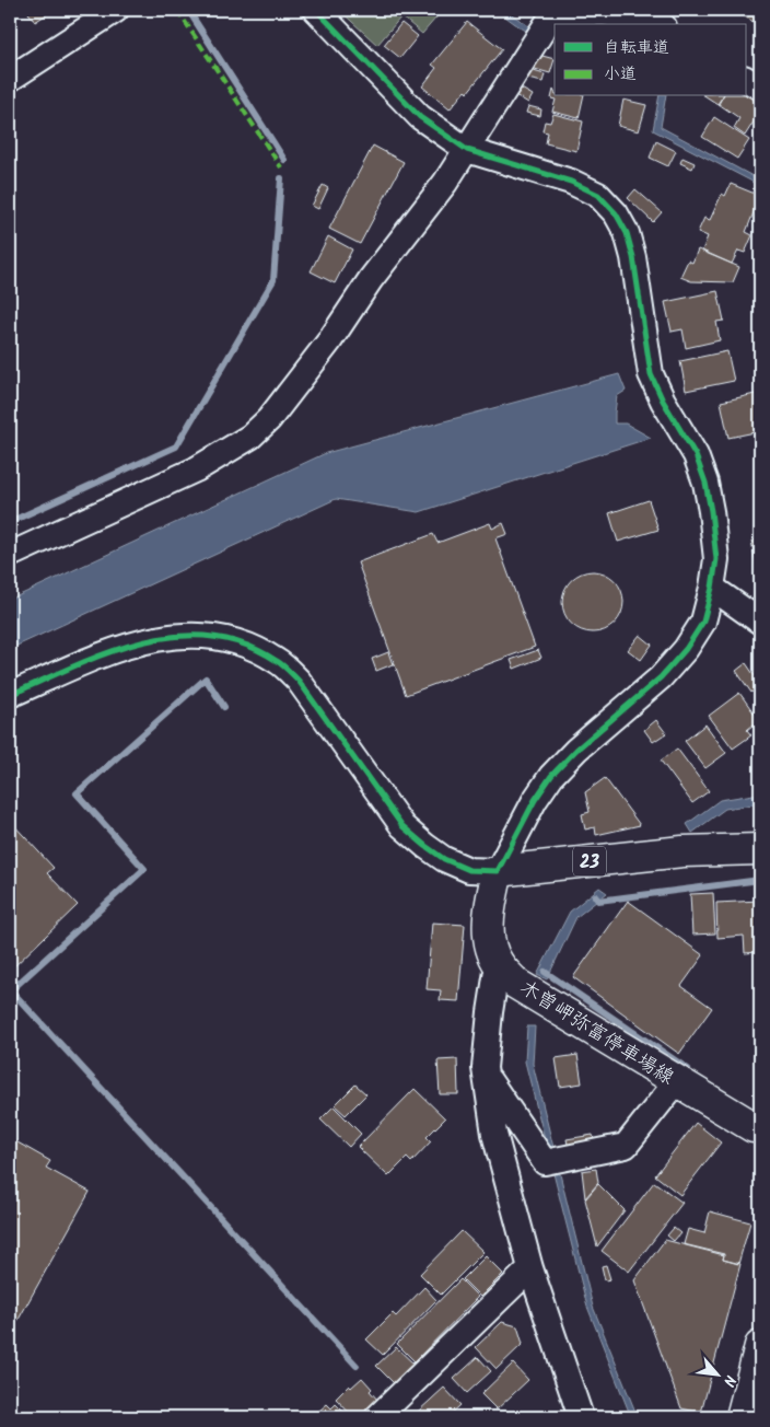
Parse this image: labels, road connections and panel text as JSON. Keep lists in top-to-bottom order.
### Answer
{
  "streets": {
    "main road": ["23", "木曽岬弥富停車場線"]
  },
  "crossings": [
    ["23", "木曽岬弥富停車場線"]
  ],
  "legend": ["自転車道", "小道"],
  "north": "bottom right"
}
